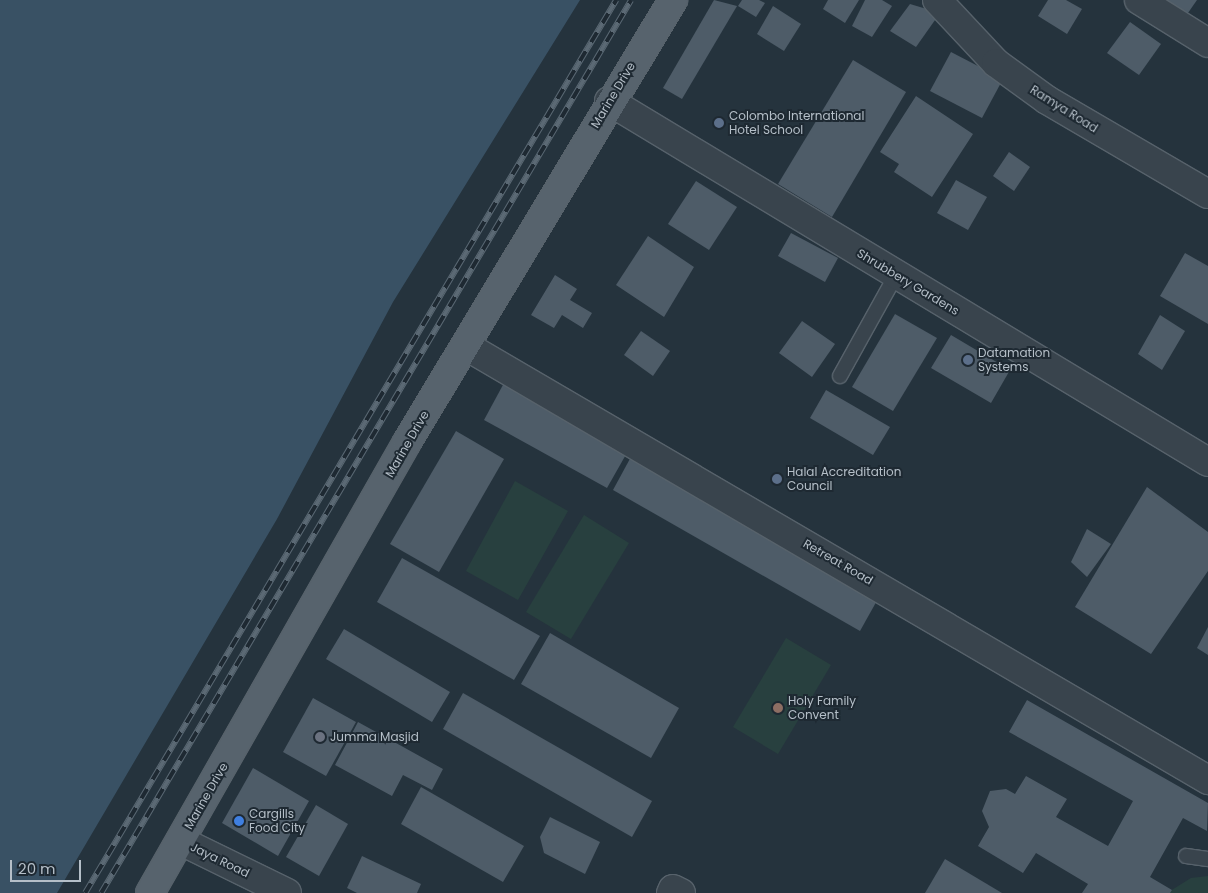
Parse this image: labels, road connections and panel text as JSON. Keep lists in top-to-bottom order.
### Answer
{
  "streets": {
    "main road": ["Marine Drive"],
    "street": [
      "Ramya Road",
      "Shrubbery Gardens",
      "Retreat Road",
      "Jaya Road"
    ]
  },
  "crossings": [
    ["Marine Drive", "Shrubbery Gardens"],
    ["Marine Drive", "Retreat Road"],
    ["Marine Drive", "Jaya Road"]
  ],
  "places": [
    "Colombo International Hotel School",
    "Datamation Systems",
    "Halal Accreditation Council",
    "Holy Family Convent",
    "Jumma Masjid",
    "Cargills Food City"
  ],
  "scale_bar": "20 m"
}
